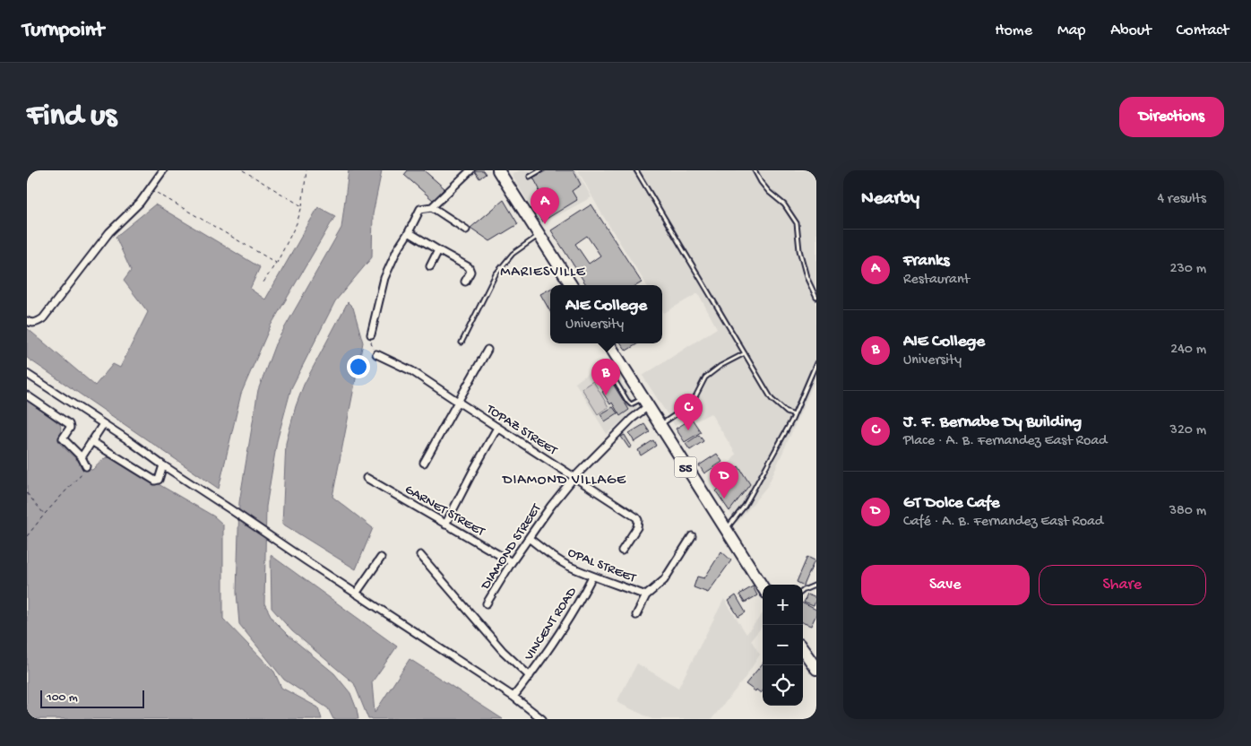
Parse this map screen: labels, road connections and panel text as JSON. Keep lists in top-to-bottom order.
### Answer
{
  "streets": {
    "highway": ["55"],
    "street": [
      "TOPAZ STREET",
      "GARNET STREET",
      "DIAMOND STREET",
      "OPAL STREET",
      "VINCENT ROAD"
    ]
  },
  "crossings": [
    ["TOPAZ STREET", "DIAMOND STREET"],
    ["55", "DIAMOND STREET"],
    ["GARNET STREET", "DIAMOND STREET"],
    ["DIAMOND STREET", "OPAL STREET"],
    ["OPAL STREET", "VINCENT ROAD"]
  ],
  "districts": ["MARIESVILLE", "DIAMOND VILLAGE"],
  "scale_bar": "100 m",
  "page": {
    "header": "Turnpoint",
    "nav": [
      "Home",
      "Map",
      "About",
      "Contact"
    ],
    "buttons": [
      "Directions",
      ["Save", "Share"]
    ],
    "title": "Find us",
    "heading": ["Nearby", "4 results"],
    "pins": [
      "A",
      "B",
      "C",
      "D"
    ],
    "list": [
      {
        "mark": "A",
        "name": "Franks",
        "note": "Restaurant",
        "value": "230 m"
      },
      {
        "mark": "B",
        "name": "AIE College",
        "note": "University",
        "value": "240 m"
      },
      {
        "mark": "C",
        "name": "J. F. Bernabe Dy Building",
        "note": "Place · A. B. Fernandez East Road",
        "value": "320 m"
      },
      {
        "mark": "D",
        "name": "GT Dolce Cafe",
        "note": "Café · A. B. Fernandez East Road",
        "value": "380 m"
      }
    ],
    "popup": ["AIE College", "University"],
    "map_buttons": ["+", "−"],
    "scale": "100 m"
  }
}
